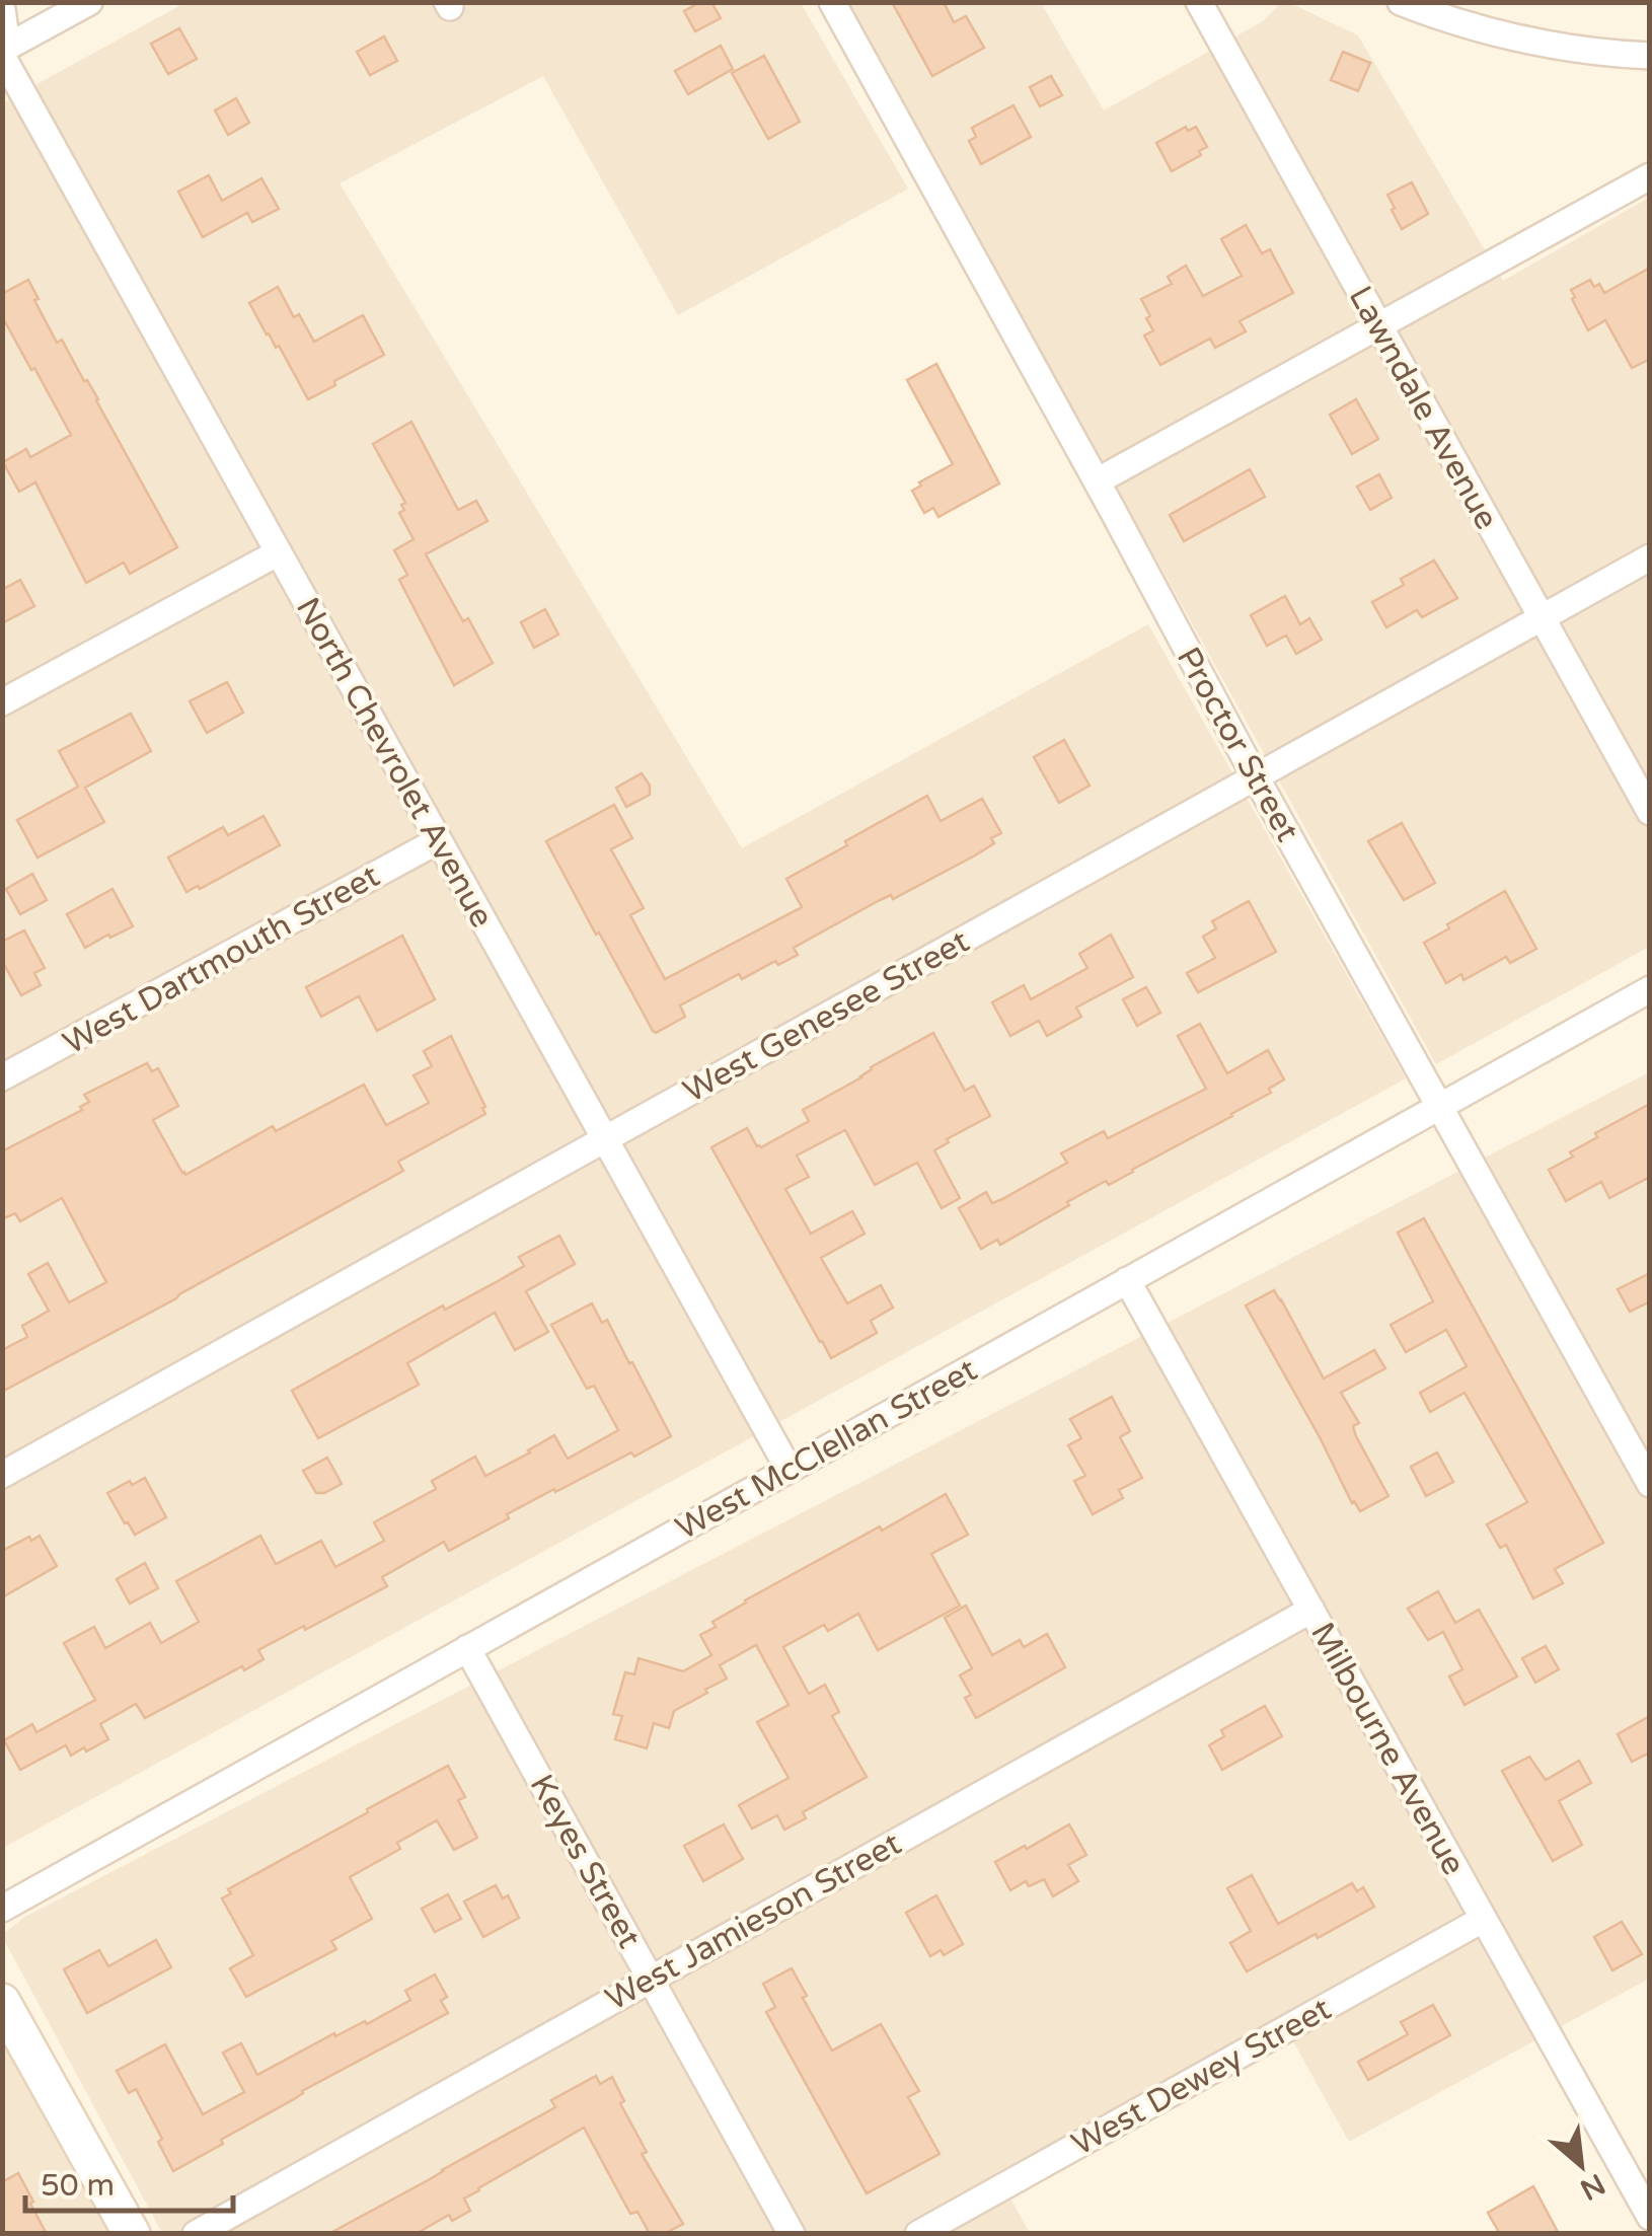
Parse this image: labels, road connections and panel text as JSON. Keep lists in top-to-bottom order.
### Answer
{
  "streets": {
    "street": [
      "Lawndale Avenue",
      "Proctor Street",
      "North Chevrolet Avenue",
      "West Dartmouth Street",
      "West Genesee Street",
      "West McClellan Street",
      "Milbourne Avenue",
      "Keyes Street",
      "West Jamieson Street",
      "West Dewey Street"
    ]
  },
  "crossings": [
    ["Lawndale Avenue", "West Genesee Street"],
    ["Proctor Street", "West Genesee Street"],
    ["Proctor Street", "West McClellan Street"],
    ["North Chevrolet Avenue", "West Dartmouth Street"],
    ["North Chevrolet Avenue", "West Genesee Street"],
    ["North Chevrolet Avenue", "West McClellan Street"],
    ["West McClellan Street", "Milbourne Avenue"],
    ["West McClellan Street", "Keyes Street"],
    ["Milbourne Avenue", "West Jamieson Street"],
    ["Milbourne Avenue", "West Dewey Street"],
    ["Keyes Street", "West Jamieson Street"]
  ],
  "scale_bar": "50 m",
  "north": "bottom right"
}
